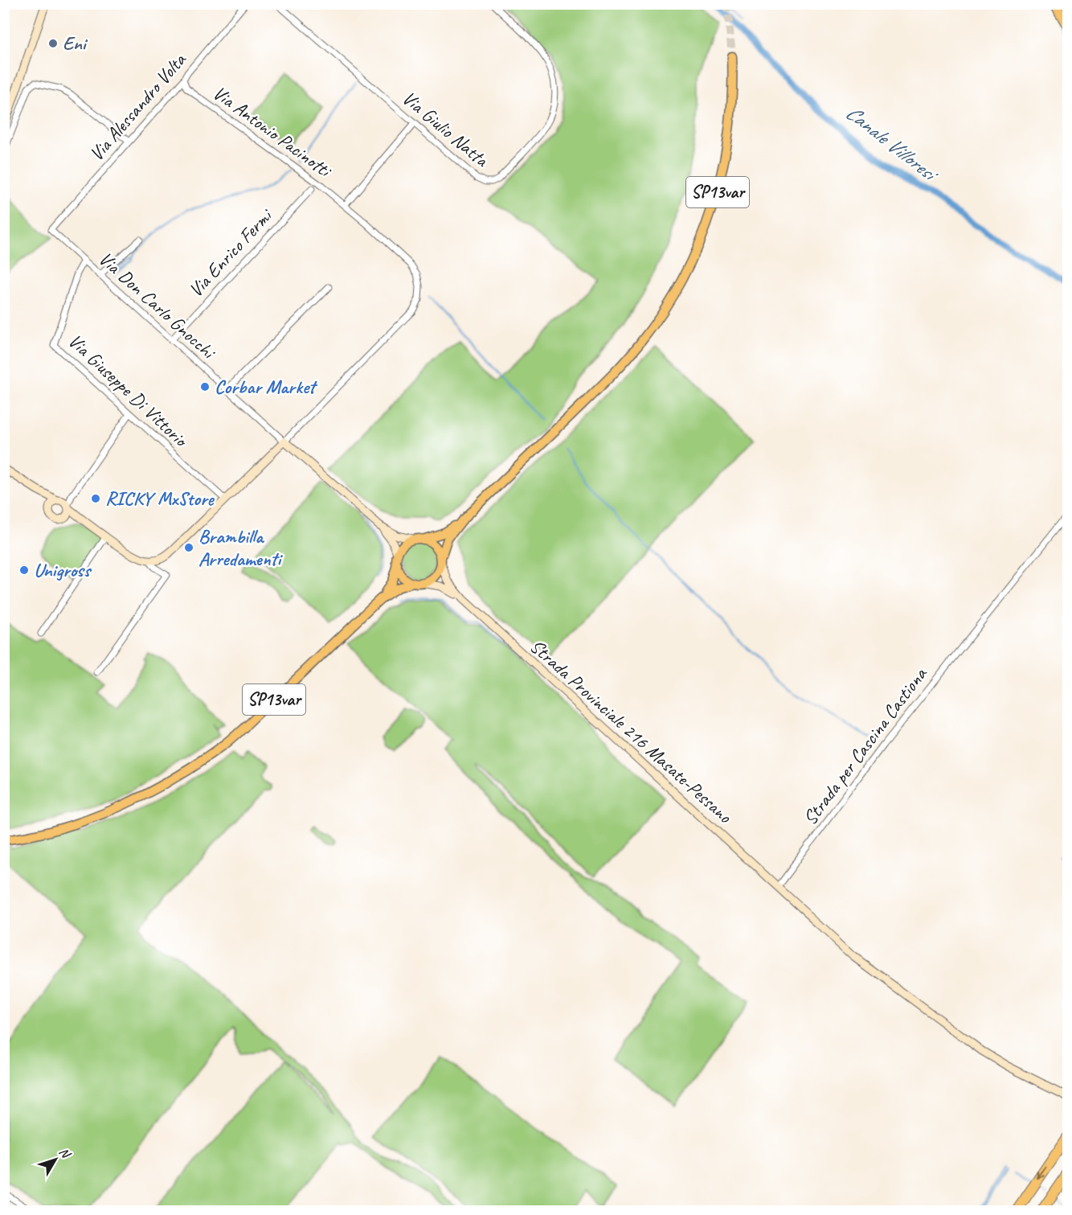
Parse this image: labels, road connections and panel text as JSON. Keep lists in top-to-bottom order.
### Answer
{
  "streets": {
    "main road": ["SP13var", "Strada Provinciale 216 Masate-Pessano"],
    "street": [
      "Via Alessandro Volta",
      "Via Giulio Natta",
      "Via Antonio Pacinotti",
      "Via Enrico Fermi",
      "Via Don Carlo Gnocchi",
      "Via Giuseppe Di Vittorio",
      "Strada per Cascina Castiona"
    ]
  },
  "crossings": [
    ["Via Alessandro Volta", "Via Antonio Pacinotti"],
    ["Via Alessandro Volta", "Via Don Carlo Gnocchi"],
    ["Via Antonio Pacinotti", "Via Don Carlo Gnocchi"],
    ["Via Enrico Fermi", "Via Don Carlo Gnocchi"],
    ["Via Don Carlo Gnocchi", "Via Giuseppe Di Vittorio"],
    ["Strada Provinciale 216 Masate-Pessano", "Strada per Cascina Castiona"]
  ],
  "water": ["Canale Villoresi"],
  "places": [
    "Eni",
    "Corbar Market",
    "RICKY MxStore",
    "Brambilla Arredamenti",
    "Unigross"
  ],
  "north": "top right"
}
